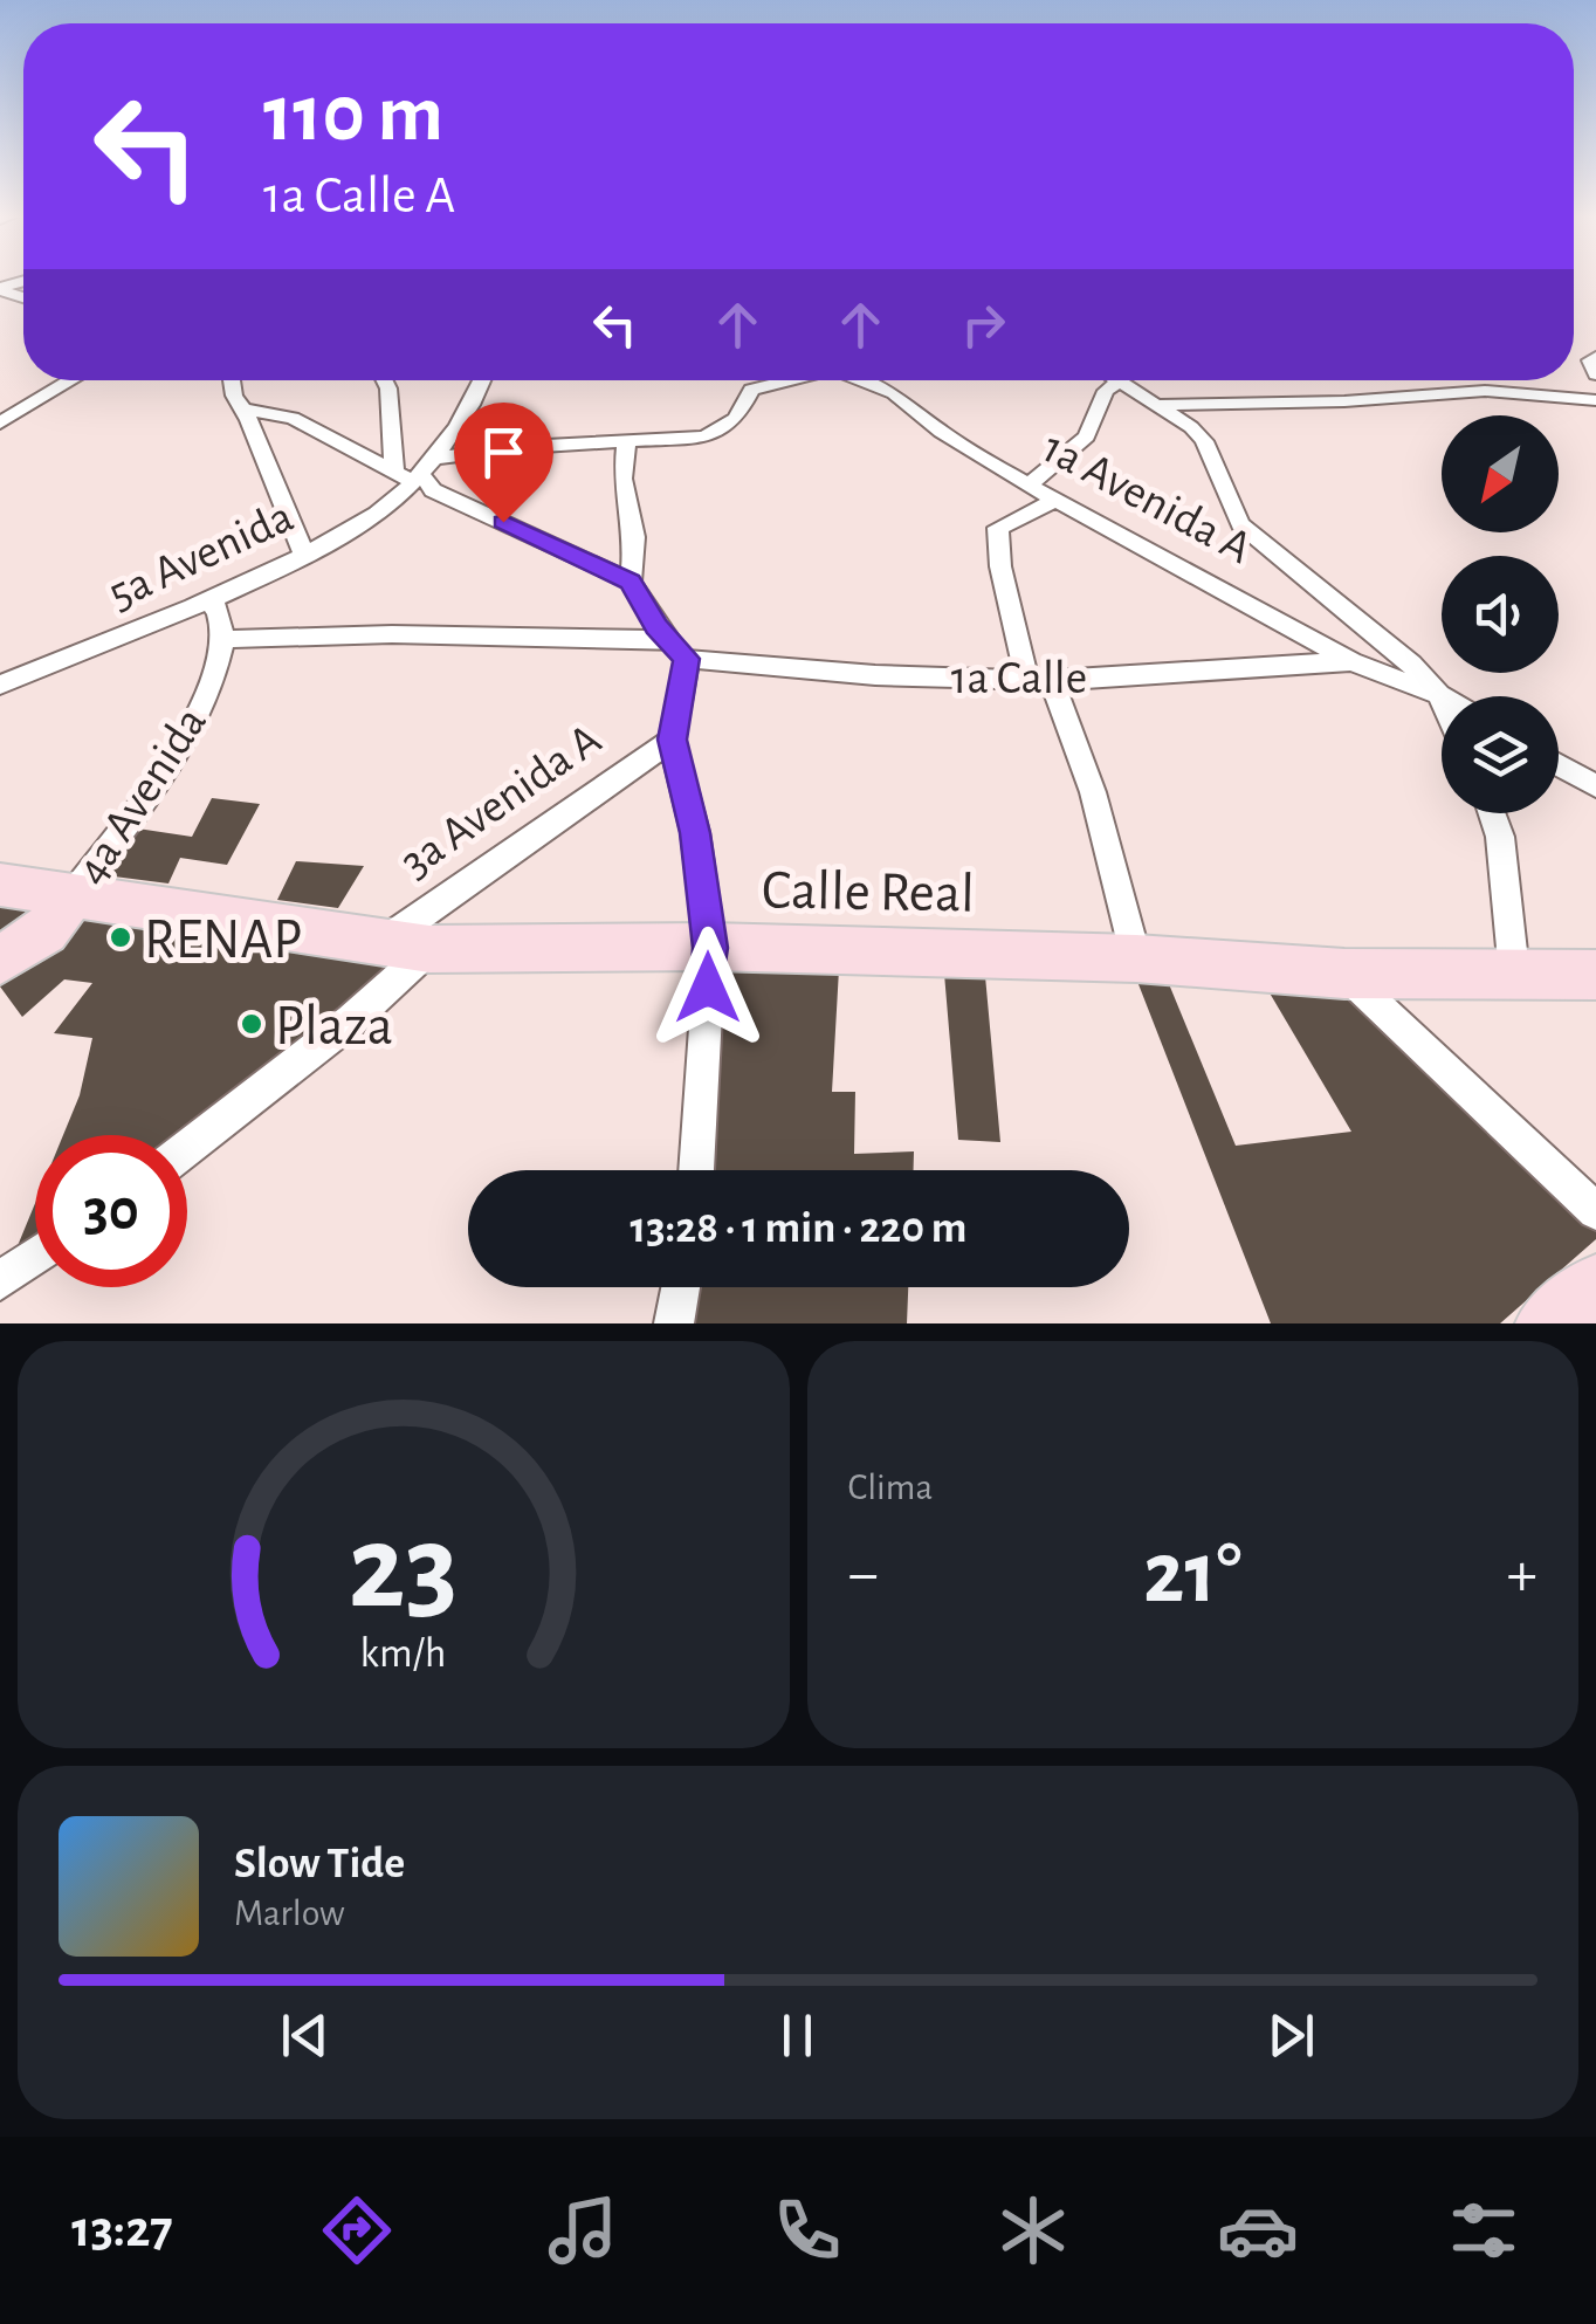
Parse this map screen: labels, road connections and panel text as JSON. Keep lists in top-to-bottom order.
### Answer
{
  "streets": {
    "main road": ["4a Avenida", "Calle Real"],
    "street": [
      "1a Avenida A",
      "5a Avenida",
      "1a Calle",
      "3a Avenida A"
    ]
  },
  "crossings": [
    ["1a Avenida A", "1a Calle"],
    ["1a Calle", "4a Avenida"],
    ["4a Avenida", "Calle Real"],
    ["3a Avenida A", "Calle Real"]
  ],
  "places": ["RENAP", "Plaza"],
  "north": "bottom left",
  "page": {
    "turn": ["110 m", "1a Calle A"],
    "limit": "30",
    "trip": "13:28 · 1 min · 220 m",
    "tile": "Clima",
    "heat": ["−", "21°", "+"],
    "song": ["Slow Tide", "Marlow"],
    "tabs": "13:27",
    "gauge": ["23", "km/h"]
  }
}
